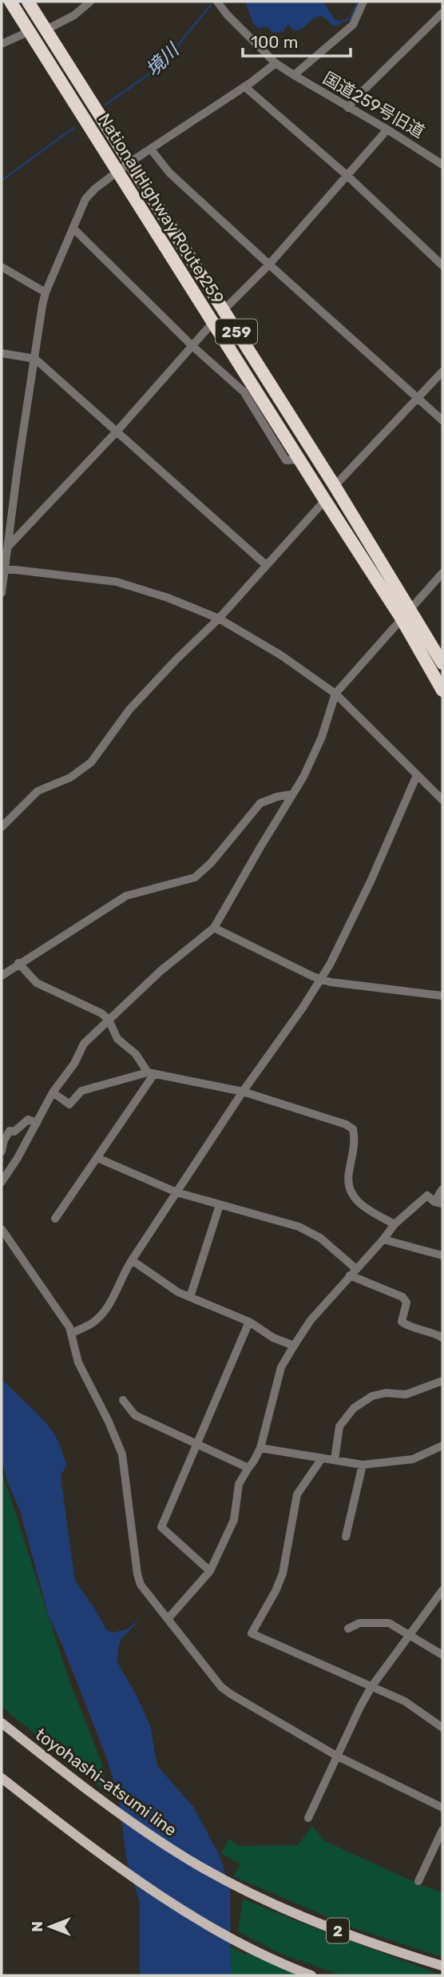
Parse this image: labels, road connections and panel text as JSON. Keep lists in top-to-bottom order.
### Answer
{
  "streets": {
    "highway": ["National Highway Route 259", "259"],
    "main road": ["toyohashi-atsumi line", "2"],
    "street": ["国道259号旧道"]
  },
  "water": ["境川"],
  "scale_bar": "100 m",
  "north": "left"
}
